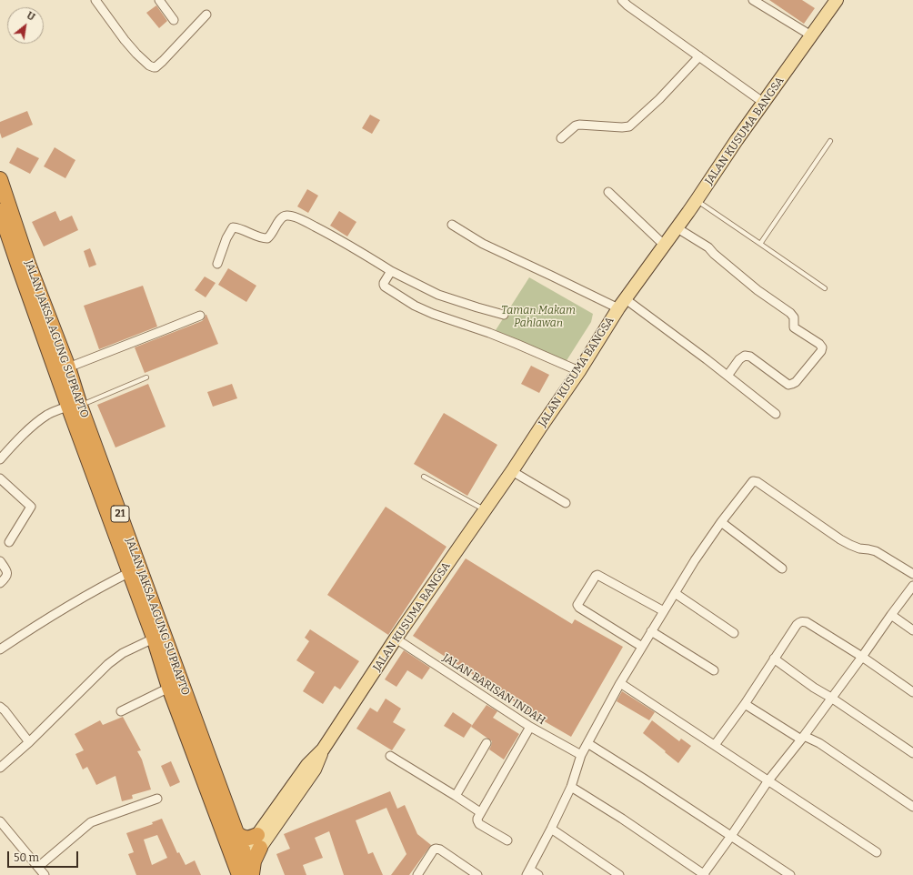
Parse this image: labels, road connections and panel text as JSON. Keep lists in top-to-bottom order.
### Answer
{
  "streets": {
    "highway": ["JALAN JAKSA AGUNG SUPRAPTO", "21"],
    "main road": ["JALAN KUSUMA BANGSA"],
    "street": ["JALAN BARISAN INDAH"]
  },
  "crossings": [
    ["JALAN KUSUMA BANGSA", "JALAN JAKSA AGUNG SUPRAPTO"],
    ["JALAN KUSUMA BANGSA", "21"],
    ["JALAN KUSUMA BANGSA", "JALAN BARISAN INDAH"],
    ["JALAN JAKSA AGUNG SUPRAPTO", "21"]
  ],
  "parks": ["Taman Makam Pahlawan"],
  "scale_bar": "50 m",
  "north": "top right"
}
